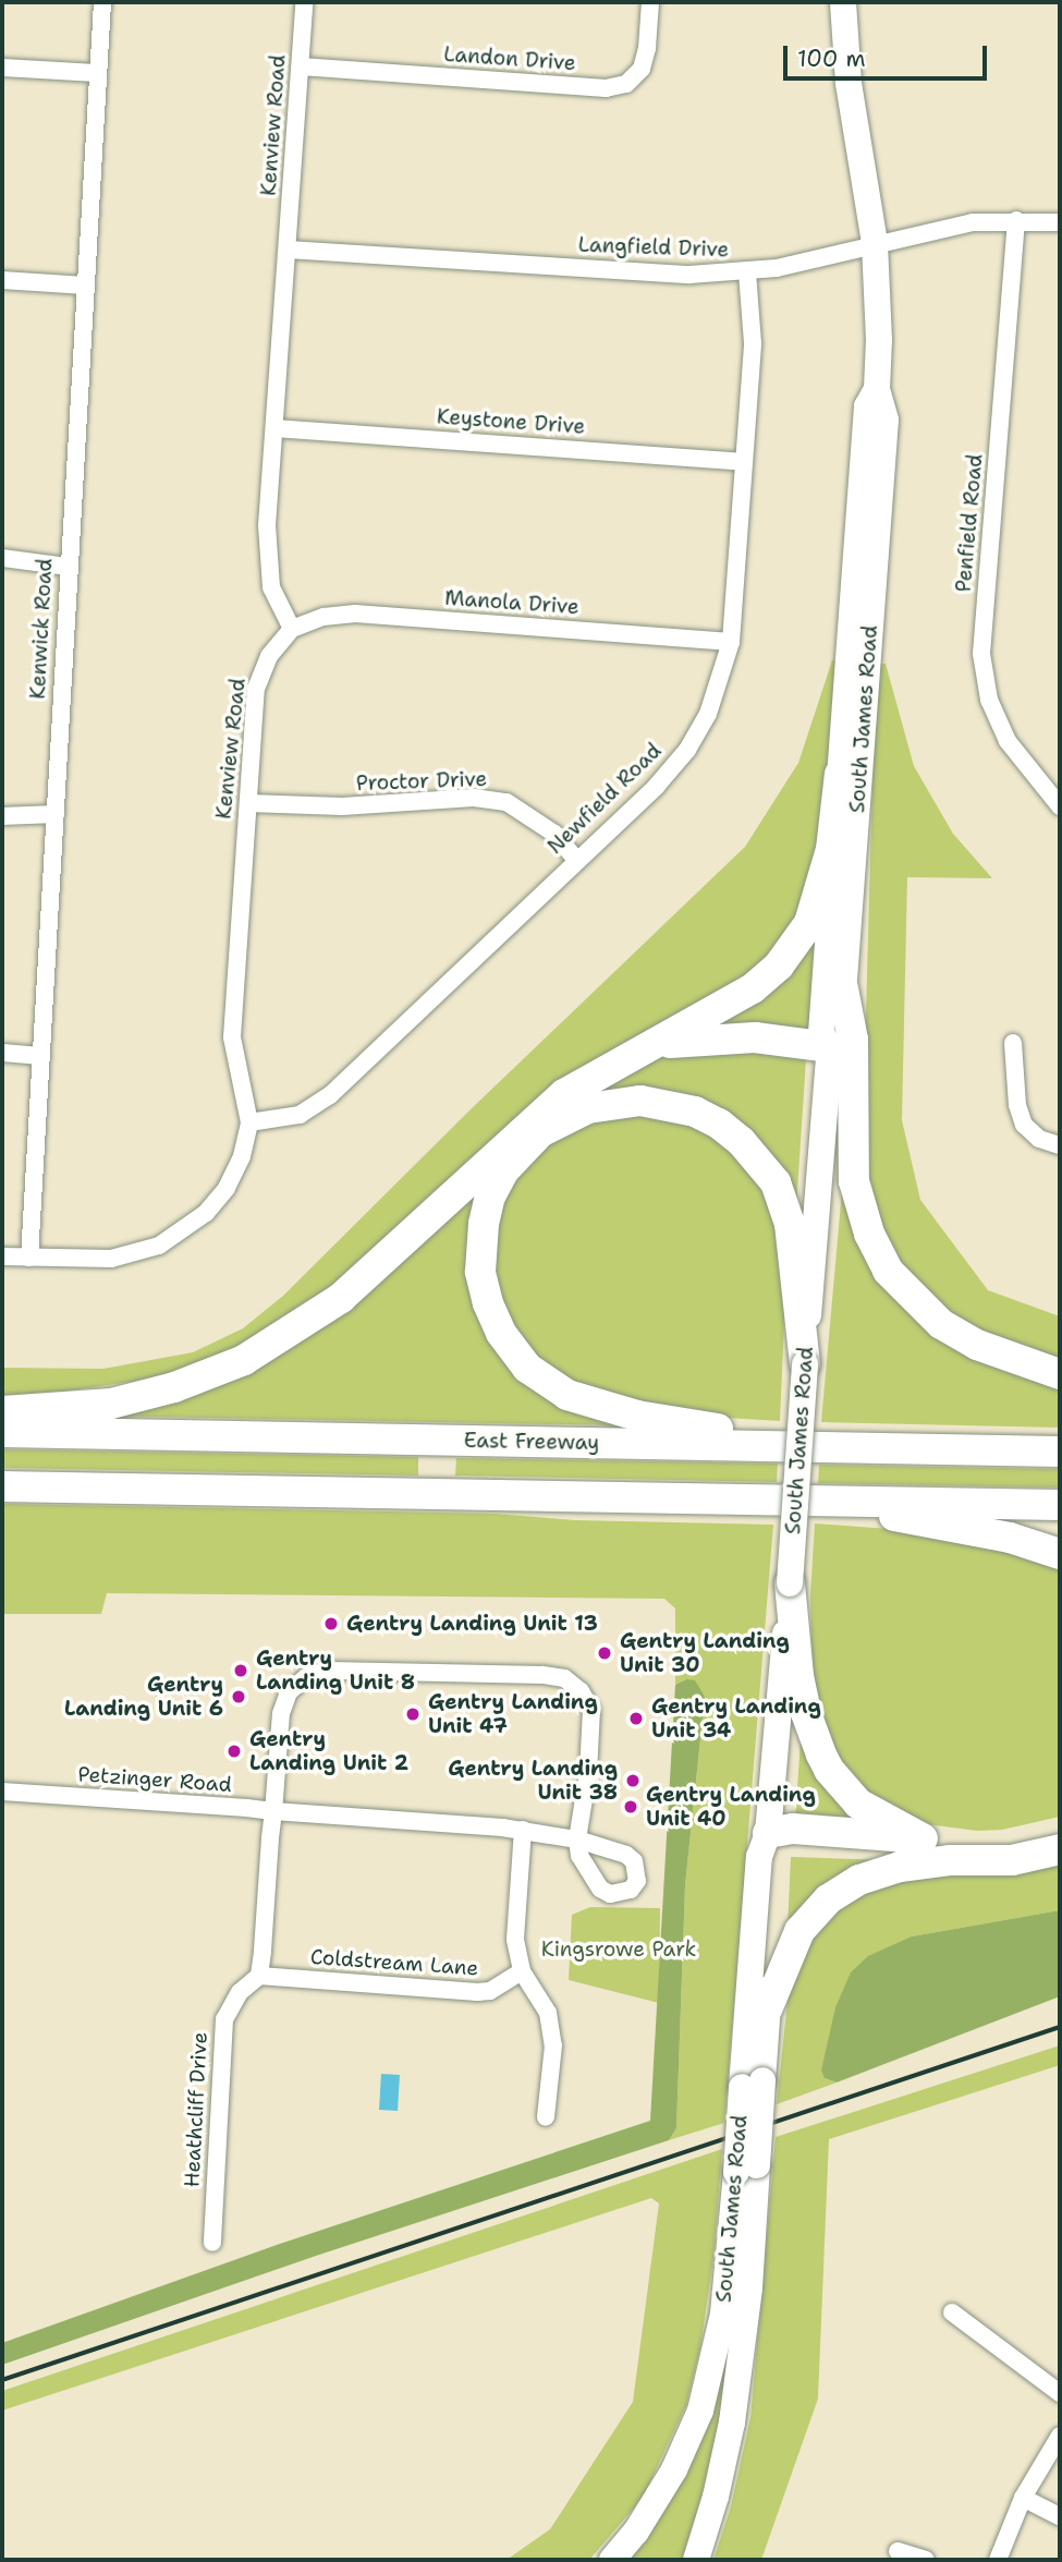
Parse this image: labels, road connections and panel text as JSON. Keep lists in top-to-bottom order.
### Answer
{
  "streets": {
    "highway": ["East Freeway"],
    "main road": ["South James Road"],
    "street": [
      "Landon Drive",
      "Kenview Road",
      "Langfield Drive",
      "Keystone Drive",
      "Penfield Road",
      "Manola Drive",
      "Kenwick Road",
      "Proctor Drive",
      "Newfield Road",
      "Petzinger Road",
      "Coldstream Lane",
      "Heathcliff Drive"
    ]
  },
  "crossings": [
    ["Landon Drive", "Kenview Road"],
    ["Kenview Road", "Langfield Drive"],
    ["Kenview Road", "Keystone Drive"],
    ["Kenview Road", "Manola Drive"],
    ["Kenview Road", "Kenwick Road"],
    ["Kenview Road", "Proctor Drive"],
    ["Kenview Road", "Newfield Road"],
    ["Langfield Drive", "Penfield Road"],
    ["Langfield Drive", "South James Road"],
    ["Langfield Drive", "Newfield Road"],
    ["Keystone Drive", "Newfield Road"],
    ["Manola Drive", "Newfield Road"],
    ["Proctor Drive", "Newfield Road"],
    ["Coldstream Lane", "Heathcliff Drive"]
  ],
  "parks": ["Kingsrowe Park"],
  "places": [
    "Gentry Landing Unit 13",
    "Gentry Landing Unit 30",
    "Gentry Landing Unit 8",
    "Gentry Landing Unit 6",
    "Gentry Landing Unit 47",
    "Gentry Landing Unit 34",
    "Gentry Landing Unit 2",
    "Gentry Landing Unit 38",
    "Gentry Landing Unit 40"
  ],
  "scale_bar": "100 m"
}
